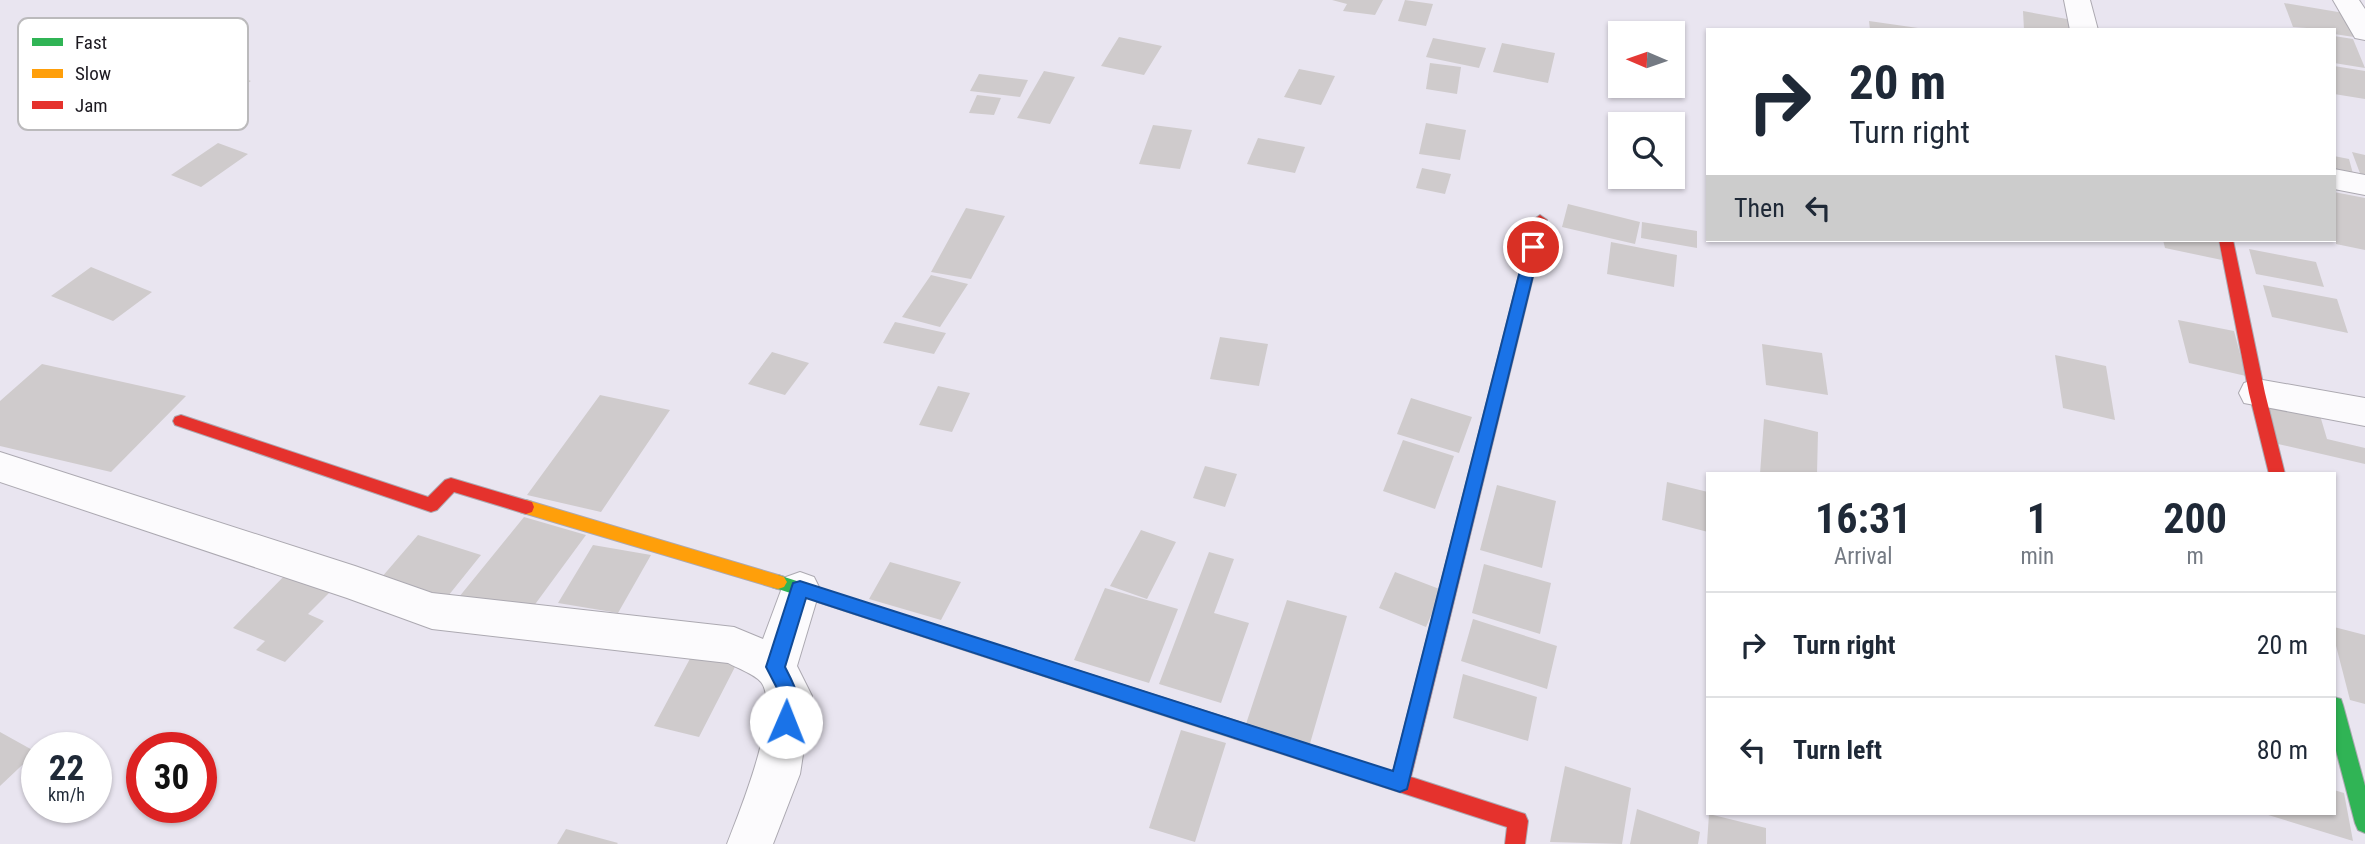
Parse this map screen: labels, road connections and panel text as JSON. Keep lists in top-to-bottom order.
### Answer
{
  "legend": ["Fast", "Slow", "Jam"],
  "north": "left",
  "page": {
    "turn": ["20 m", "Turn right"],
    "then": "Then",
    "eta": [
      "16:31",
      "Arrival",
      "1",
      "min",
      "200",
      "m"
    ],
    "list": [
      {
        "name": "Turn right",
        "value": "20 m"
      },
      {
        "name": "Turn left",
        "value": "80 m"
      }
    ],
    "speed": "22 km/h",
    "limit": "30"
  }
}
